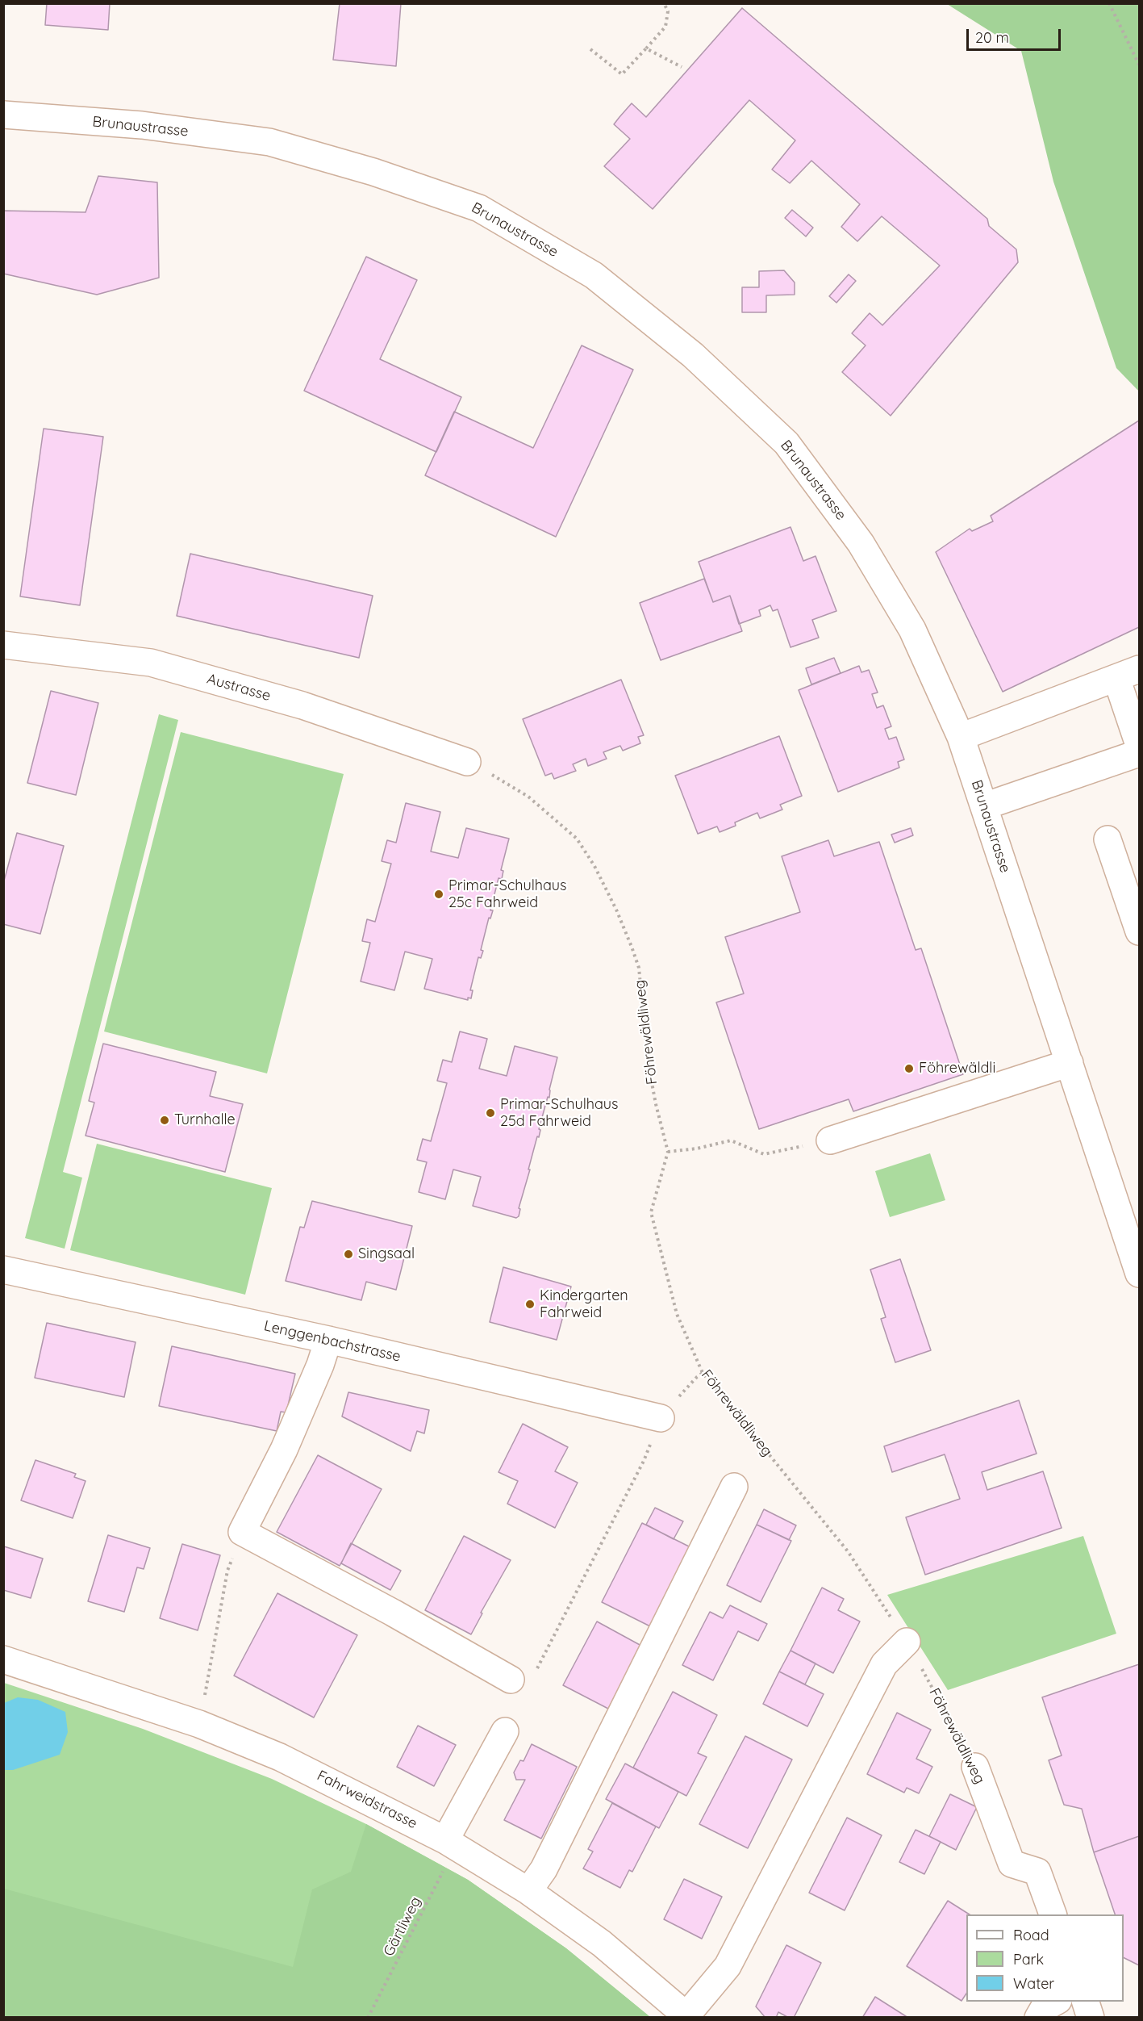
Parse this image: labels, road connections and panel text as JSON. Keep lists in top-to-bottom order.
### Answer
{
  "streets": {
    "street": [
      "Brunaustrasse",
      "Austrasse",
      "Föhrewäldliweg",
      "Lenggenbachstrasse",
      "Fahrweidstrasse"
    ],
    "path": ["Gärtliweg"]
  },
  "crossings": [
    ["Austrasse", "Föhrewäldliweg"],
    ["Fahrweidstrasse", "Gärtliweg"]
  ],
  "places": [
    "Primar-Schulhaus 25c Fahrweid",
    "Föhrewäldli",
    "Primar-Schulhaus 25d Fahrweid",
    "Turnhalle",
    "Singsaal",
    "Kindergarten Fahrweid"
  ],
  "legend": ["Road", "Park", "Water"],
  "scale_bar": "20 m"
}
